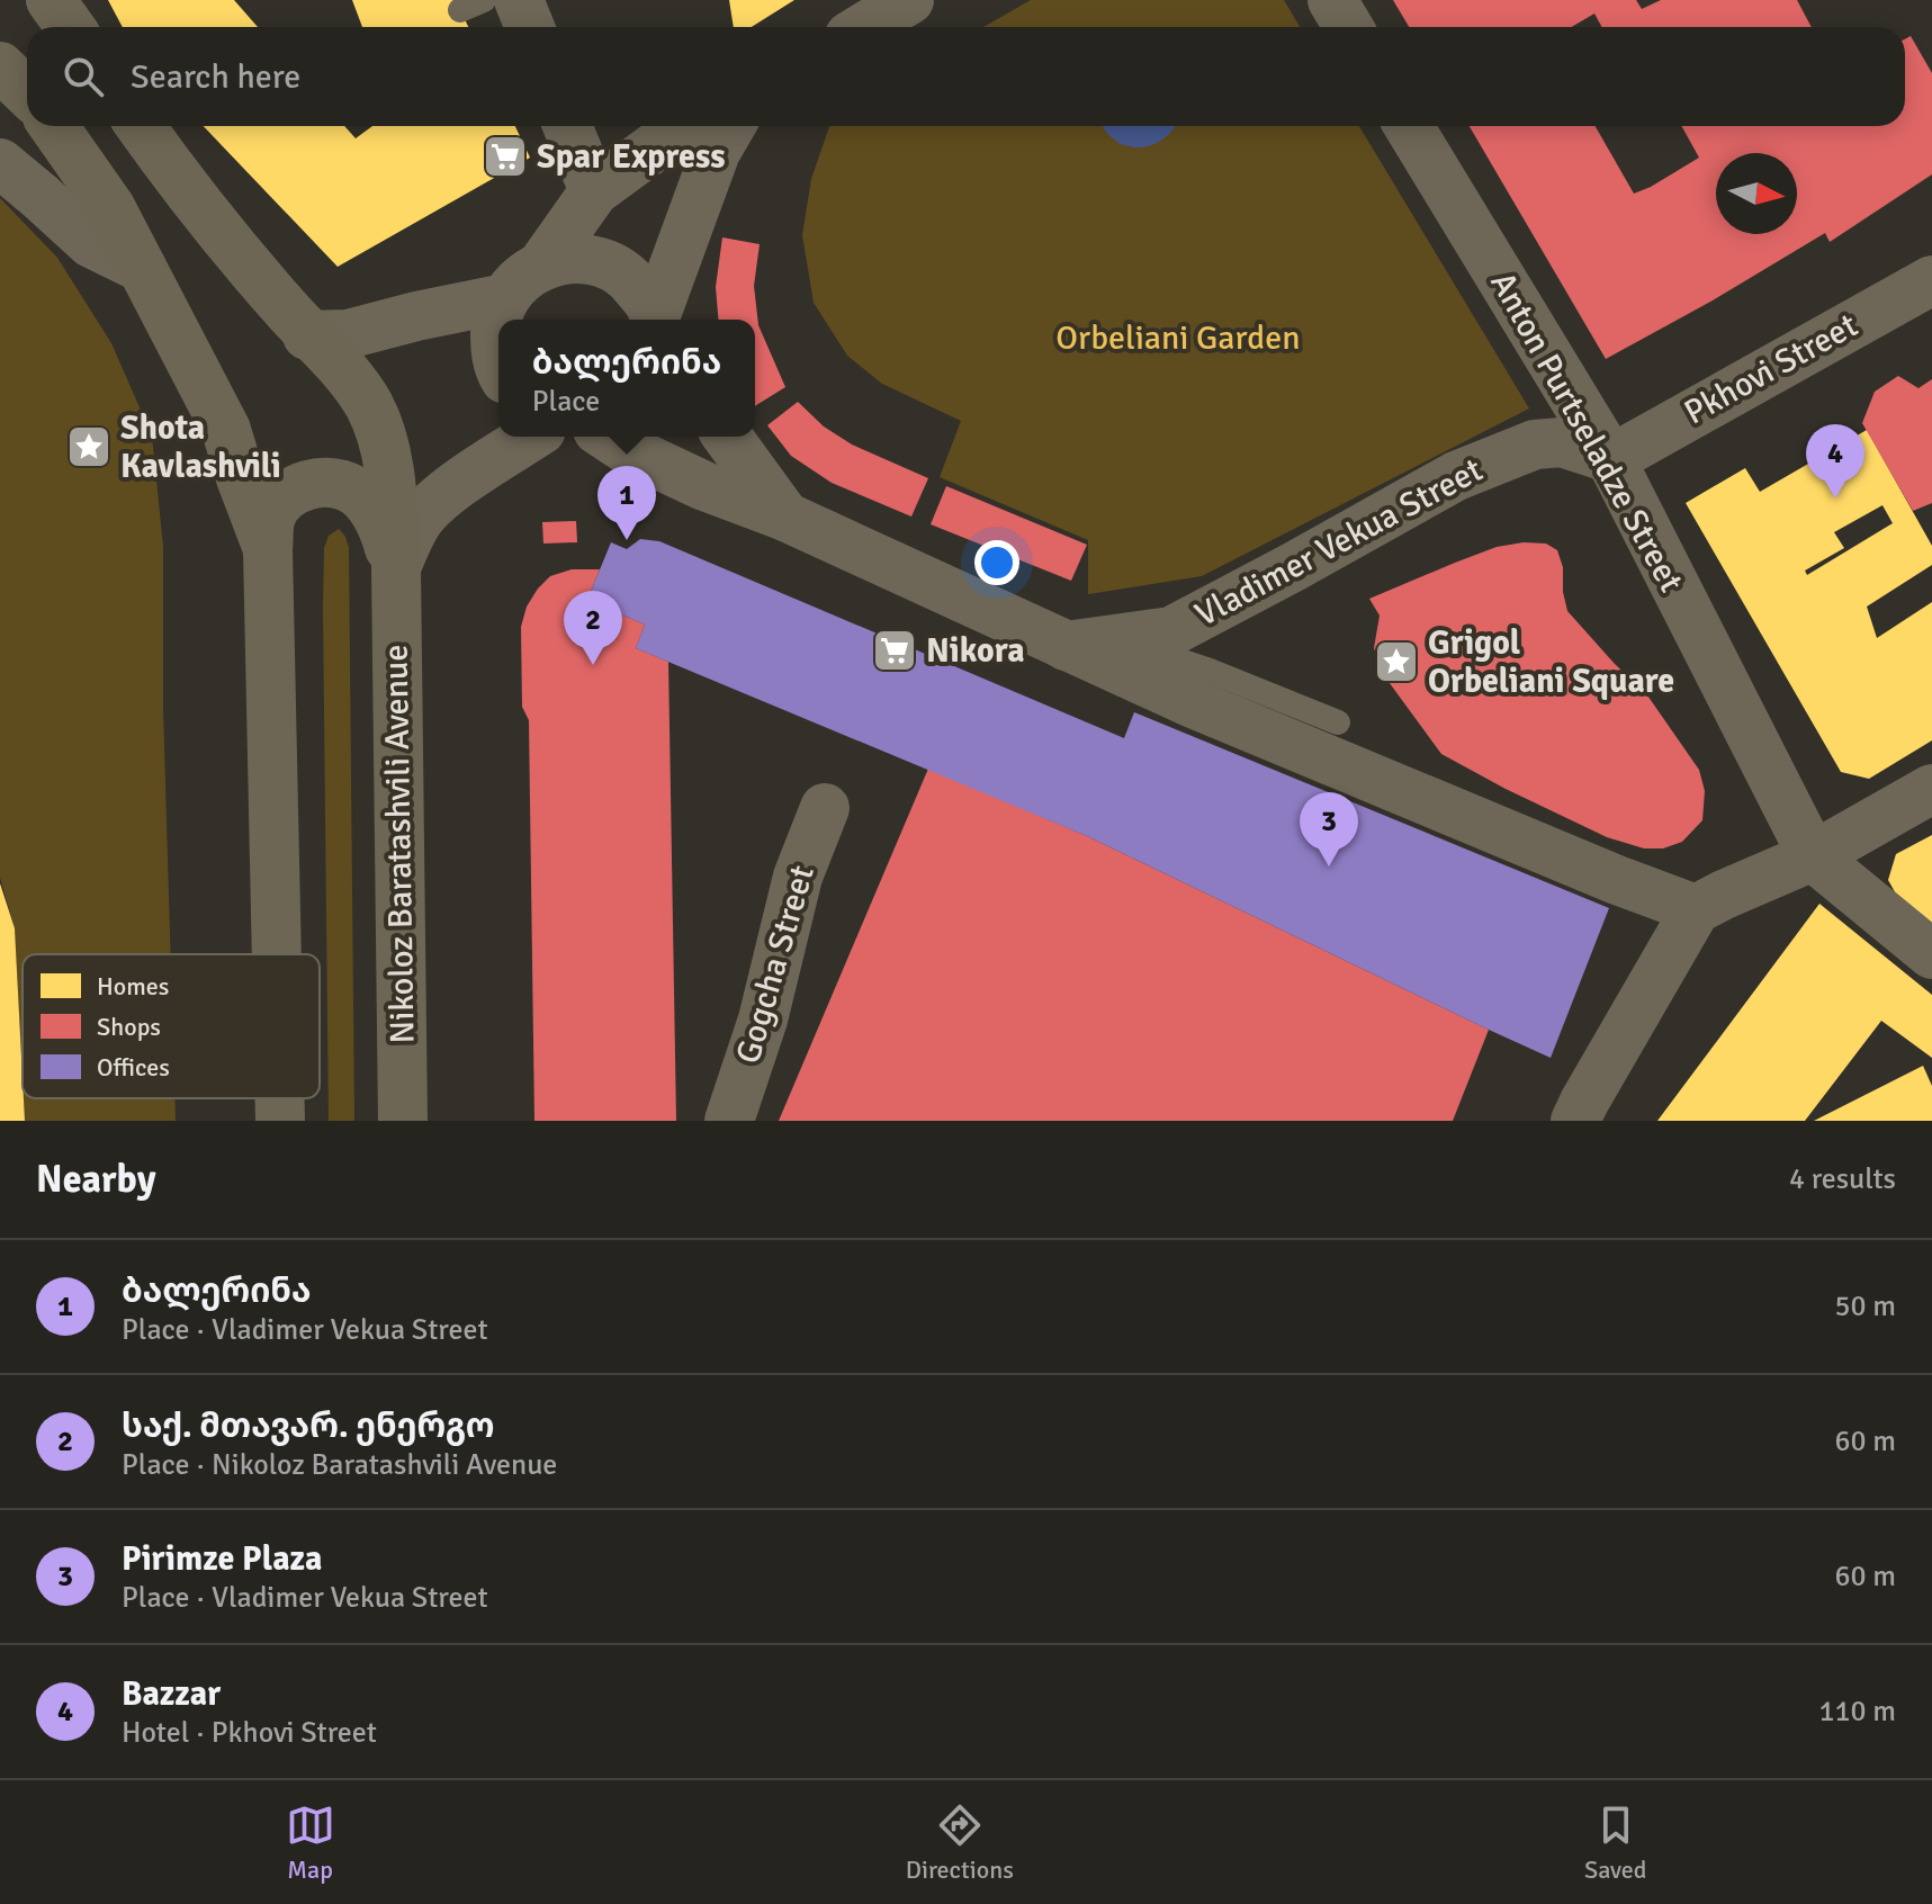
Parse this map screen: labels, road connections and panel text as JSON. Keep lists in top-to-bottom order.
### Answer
{
  "streets": {
    "main road": ["Nikoloz Baratashvili Avenue"],
    "street": [
      "Pkhovi Street",
      "Anton Purtseladze Street",
      "Vladimer Vekua Street",
      "Gogcha Street"
    ]
  },
  "crossings": [
    ["Pkhovi Street", "Anton Purtseladze Street"],
    ["Pkhovi Street", "Vladimer Vekua Street"],
    ["Anton Purtseladze Street", "Vladimer Vekua Street"]
  ],
  "parks": ["Orbeliani Garden"],
  "places": {
    "supermarket": ["Spar Express", "Nikora"],
    "place": ["Shota Kavlashvili", "Grigol Orbeliani Square"]
  },
  "legend": ["Homes", "Shops", "Offices"],
  "north": "right",
  "page": {
    "search": "Search here",
    "popup": ["ბალერინა", "Place"],
    "pins": [
      "4",
      "1",
      "2",
      "3"
    ],
    "heading": ["Nearby", "4 results"],
    "list": [
      {
        "mark": "1",
        "name": "ბალერინა",
        "note": "Place · Vladimer Vekua Street",
        "value": "50 m"
      },
      {
        "mark": "2",
        "name": "საქ. მთავარ. ენერგო",
        "note": "Place · Nikoloz Baratashvili Avenue",
        "value": "60 m"
      },
      {
        "mark": "3",
        "name": "Pirimze Plaza",
        "note": "Place · Vladimer Vekua Street",
        "value": "60 m"
      },
      {
        "mark": "4",
        "name": "Bazzar",
        "note": "Hotel · Pkhovi Street",
        "value": "110 m"
      }
    ],
    "nav": ["Map", "Directions", "Saved"]
  }
}
